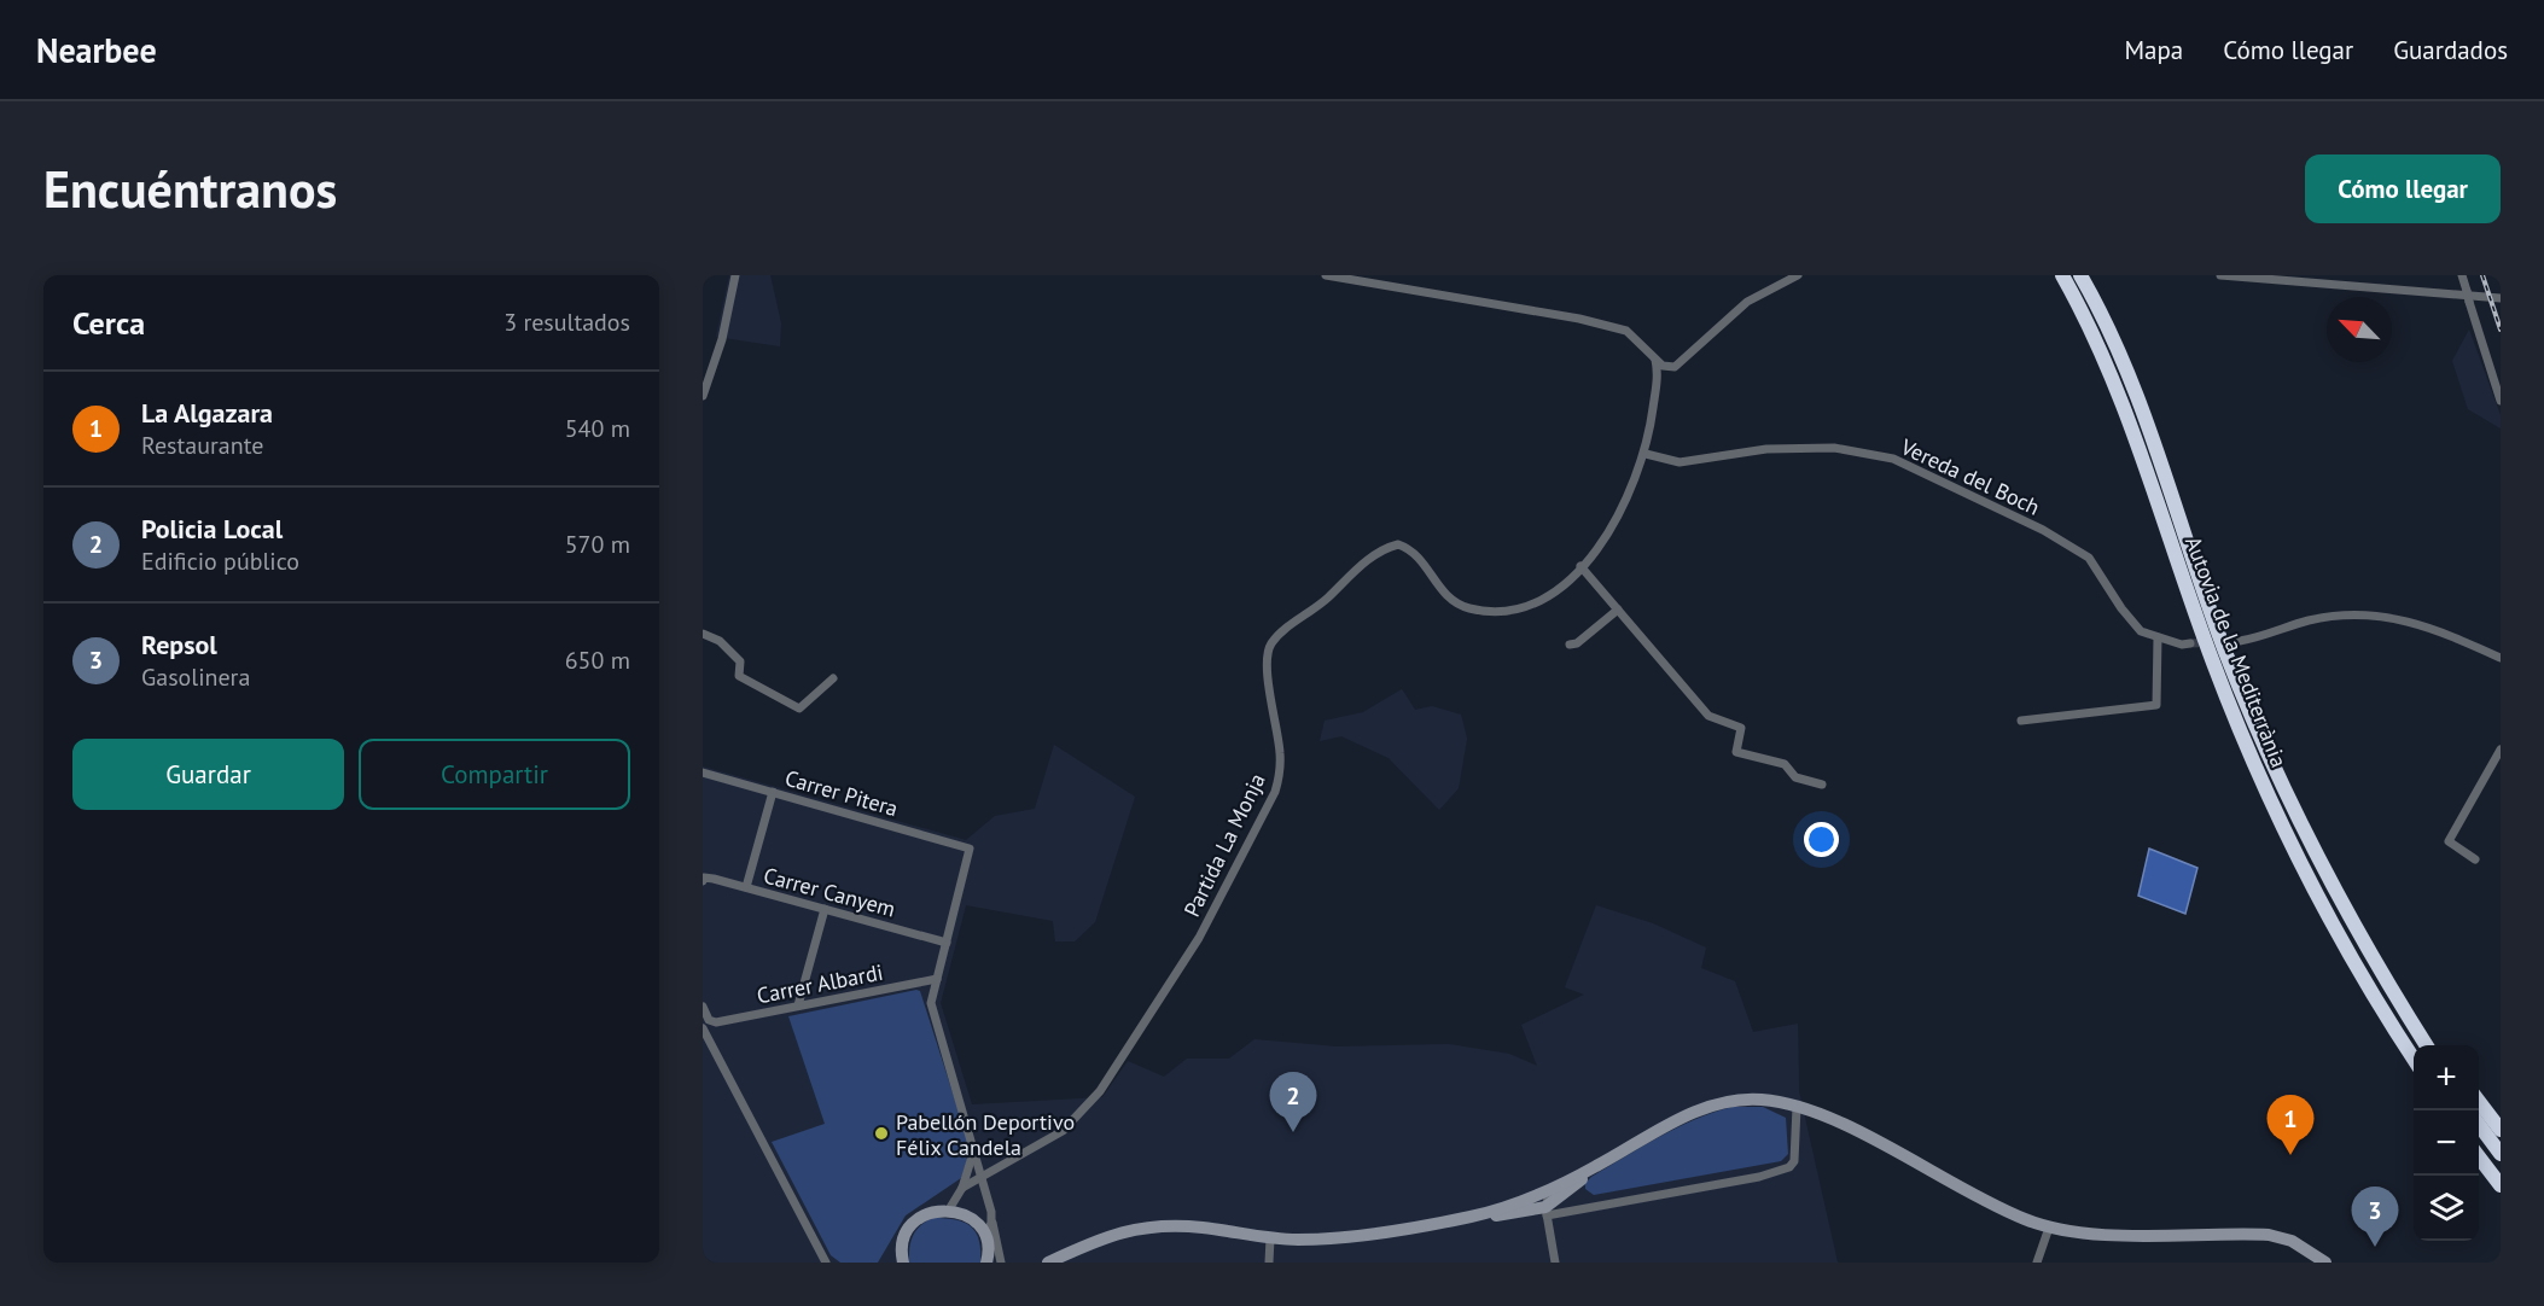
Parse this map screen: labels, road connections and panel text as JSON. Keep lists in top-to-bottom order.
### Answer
{
  "streets": {
    "highway": ["Autovia de la Mediterrània"],
    "street": [
      "Vereda del Boch",
      "Carrer Pitera",
      "Partida La Monja",
      "Carrer Canyem",
      "Carrer Albardi"
    ]
  },
  "crossings": [
    ["Carrer Pitera", "Carrer Canyem"]
  ],
  "places": ["Pabellón Deportivo Félix Candela"],
  "north": "top left",
  "page": {
    "header": "Nearbee",
    "nav": ["Mapa", "Cómo llegar", "Guardados"],
    "buttons": [
      "Cómo llegar",
      ["Guardar", "Compartir"]
    ],
    "title": "Encuéntranos",
    "heading": ["Cerca", "3 resultados"],
    "list": [
      {
        "mark": "1",
        "name": "La Algazara",
        "note": "Restaurante",
        "value": "540 m"
      },
      {
        "mark": "2",
        "name": "Policia Local",
        "note": "Edificio público",
        "value": "570 m"
      },
      {
        "mark": "3",
        "name": "Repsol",
        "note": "Gasolinera",
        "value": "650 m"
      }
    ],
    "map_buttons": ["+", "−"],
    "pins": ["2", "1", "3"]
  }
}
